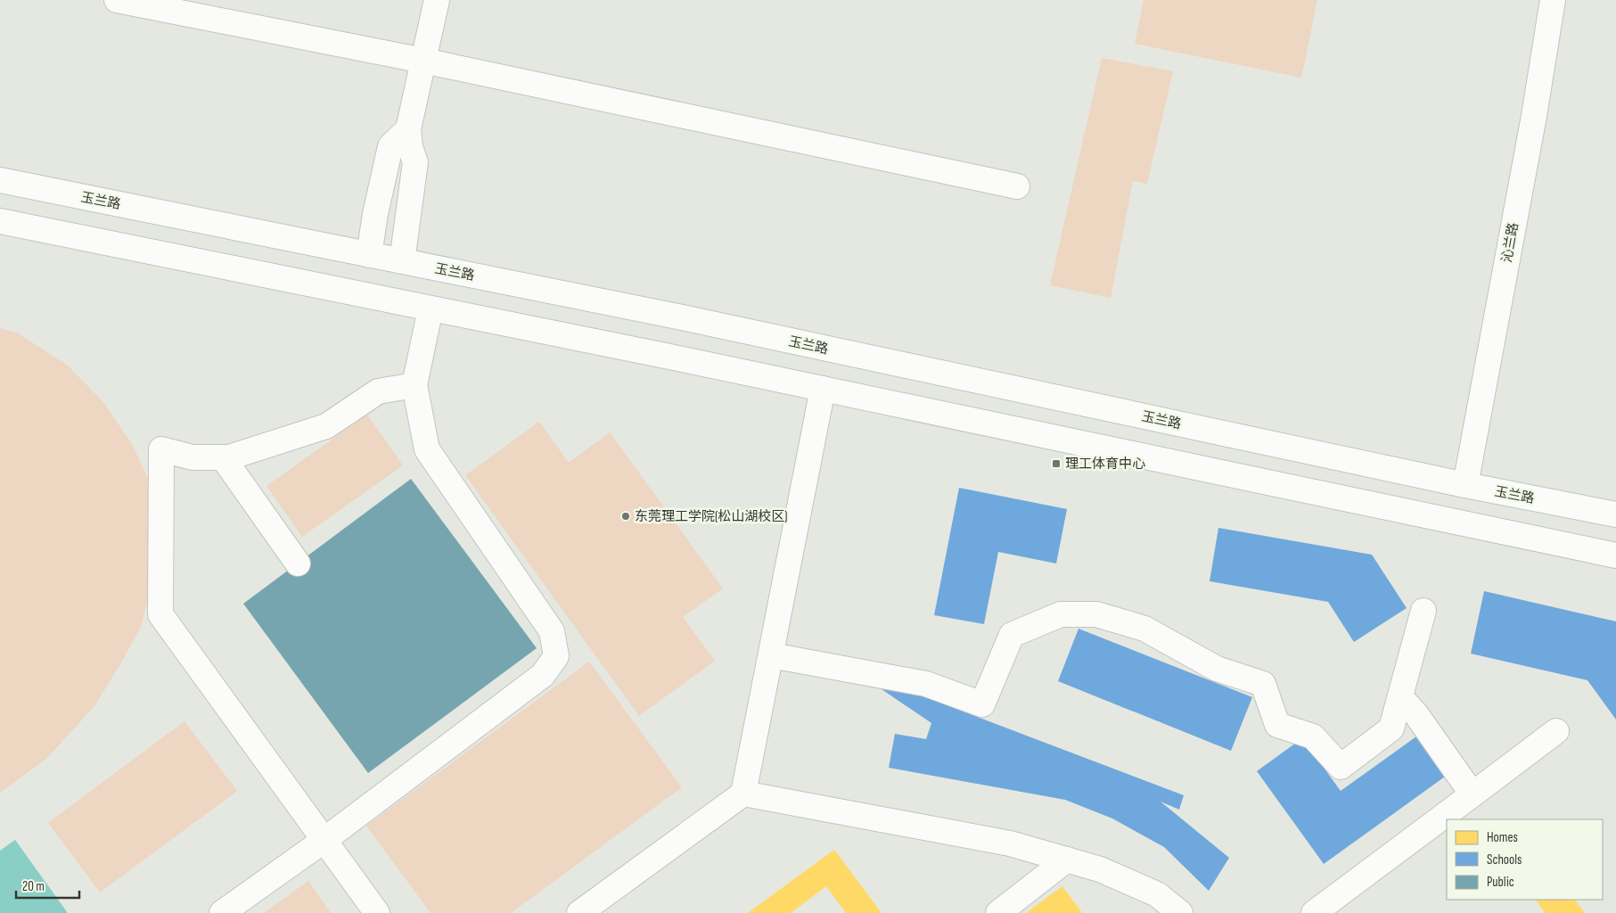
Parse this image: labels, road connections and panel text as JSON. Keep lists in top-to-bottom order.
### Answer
{
  "streets": {
    "street": ["玉兰路", "沁兰路"]
  },
  "crossings": [
    ["玉兰路", "沁兰路"]
  ],
  "places": {
    "transit": ["理工体育中心"],
    "other": ["东莞理工学院(松山湖校区)"]
  },
  "legend": ["Homes", "Schools", "Public"],
  "scale_bar": "20 m"
}
